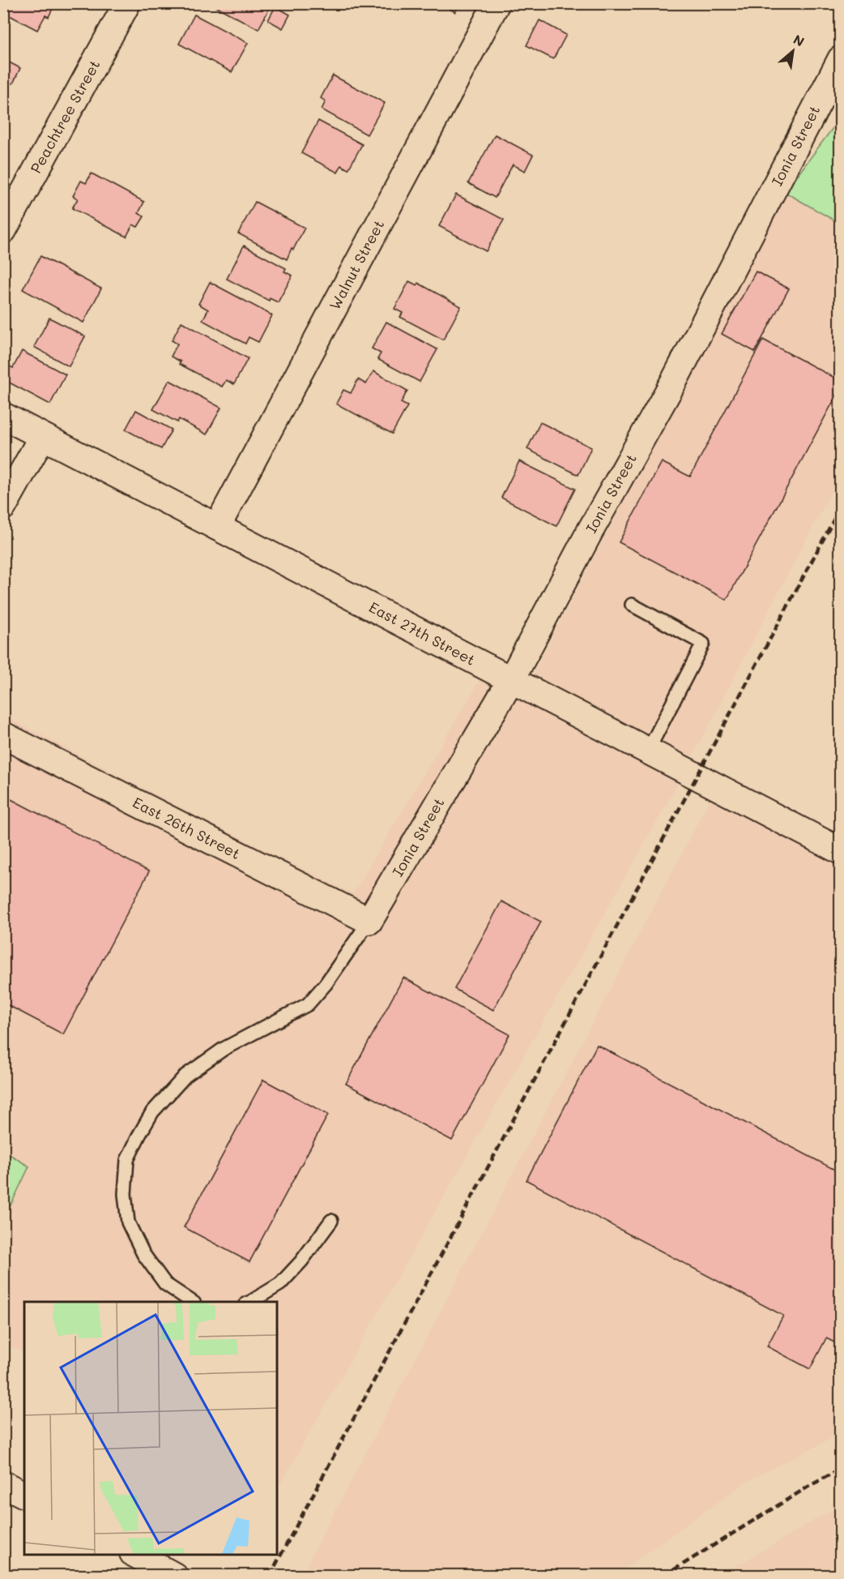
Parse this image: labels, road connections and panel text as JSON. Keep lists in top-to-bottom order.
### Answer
{
  "streets": {
    "street": [
      "Peachtree Street",
      "Ionia Street",
      "Walnut Street",
      "East 27th Street",
      "East 26th Street"
    ]
  },
  "crossings": [
    ["Ionia Street", "East 27th Street"],
    ["Ionia Street", "East 26th Street"],
    ["Walnut Street", "East 27th Street"]
  ],
  "north": "top right"
}
